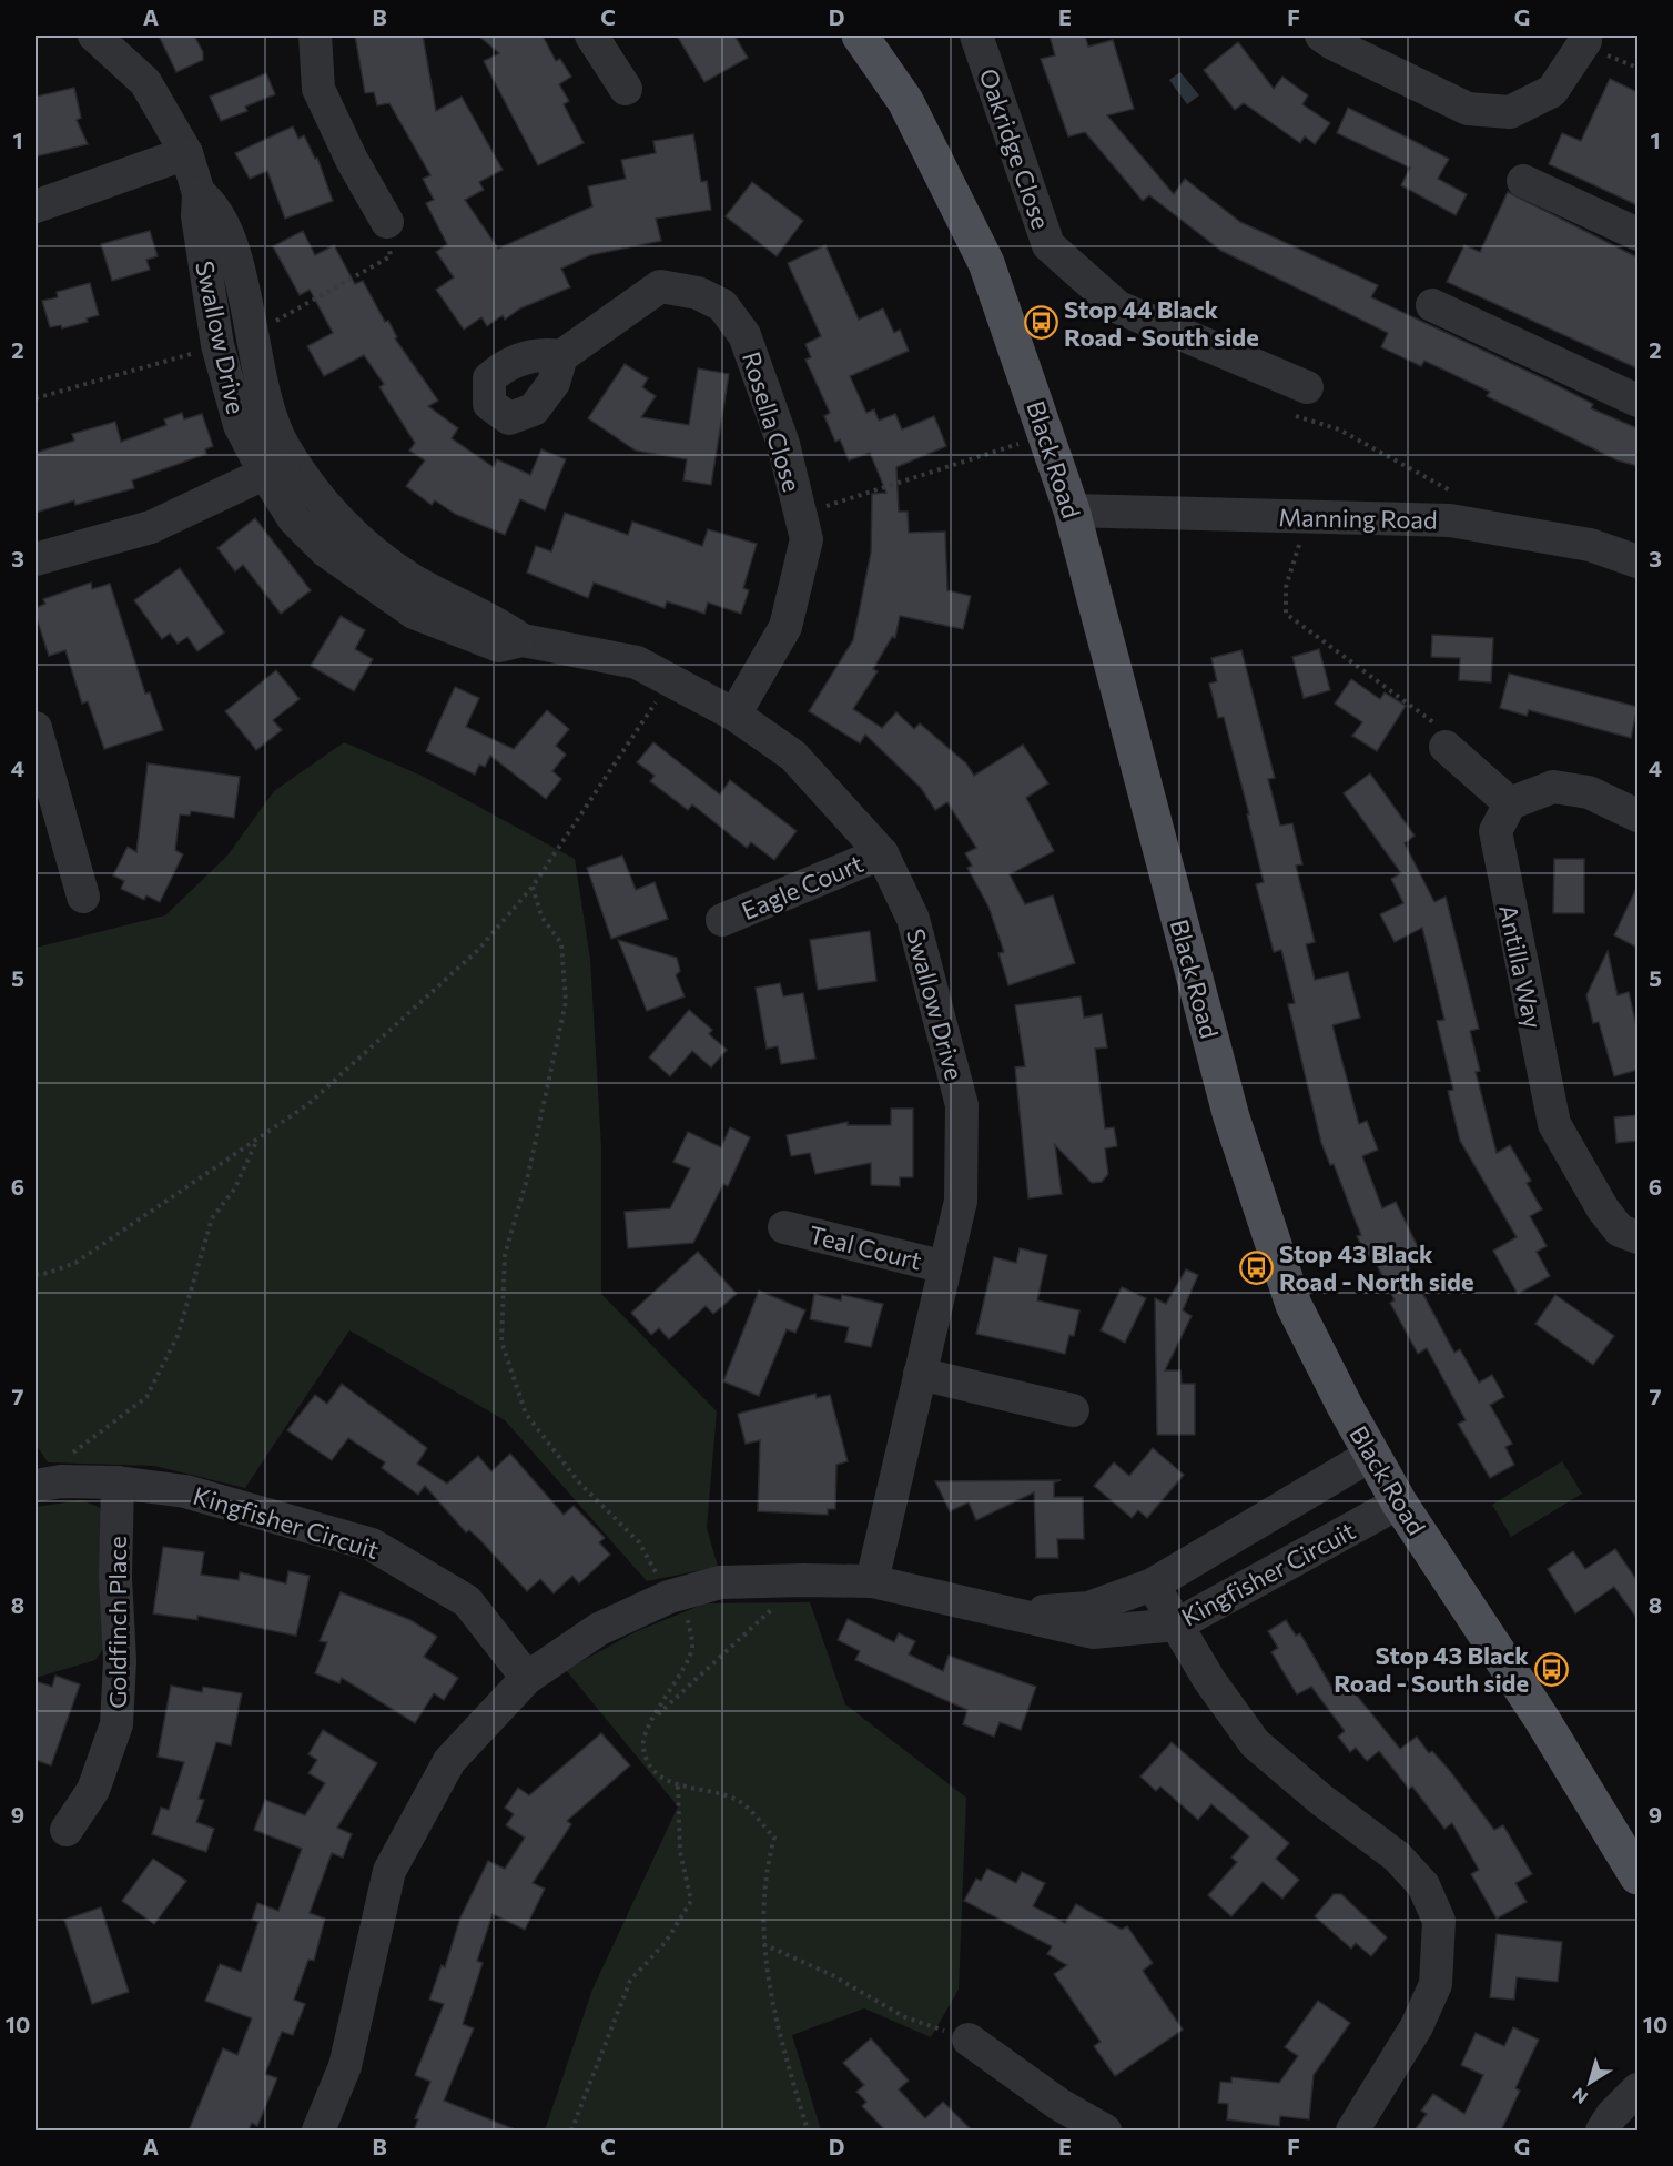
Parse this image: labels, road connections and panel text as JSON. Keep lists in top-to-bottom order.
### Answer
{
  "streets": {
    "main road": ["Black Road"],
    "street": [
      "Oakridge Close",
      "Swallow Drive",
      "Rosella Close",
      "Manning Road",
      "Eagle Court",
      "Antilla Way",
      "Teal Court",
      "Kingfisher Circuit",
      "Goldfinch Place"
    ]
  },
  "crossings": [
    ["Swallow Drive", "Rosella Close"],
    ["Swallow Drive", "Eagle Court"],
    ["Swallow Drive", "Teal Court"],
    ["Swallow Drive", "Kingfisher Circuit"],
    ["Black Road", "Manning Road"],
    ["Black Road", "Kingfisher Circuit"],
    ["Kingfisher Circuit", "Goldfinch Place"]
  ],
  "places": {
    "bus stop": ["Stop 44 Black Road - South side", "Stop 43 Black Road - North side", "Stop 43 Black Road - South side"]
  },
  "north": "bottom left",
  "grid": {
    "columns": [
      "A",
      "B",
      "C",
      "D",
      "E",
      "F",
      "G"
    ],
    "rows": [
      "1",
      "2",
      "3",
      "4",
      "5",
      "6",
      "7",
      "8",
      "9",
      "10"
    ]
  }
}
